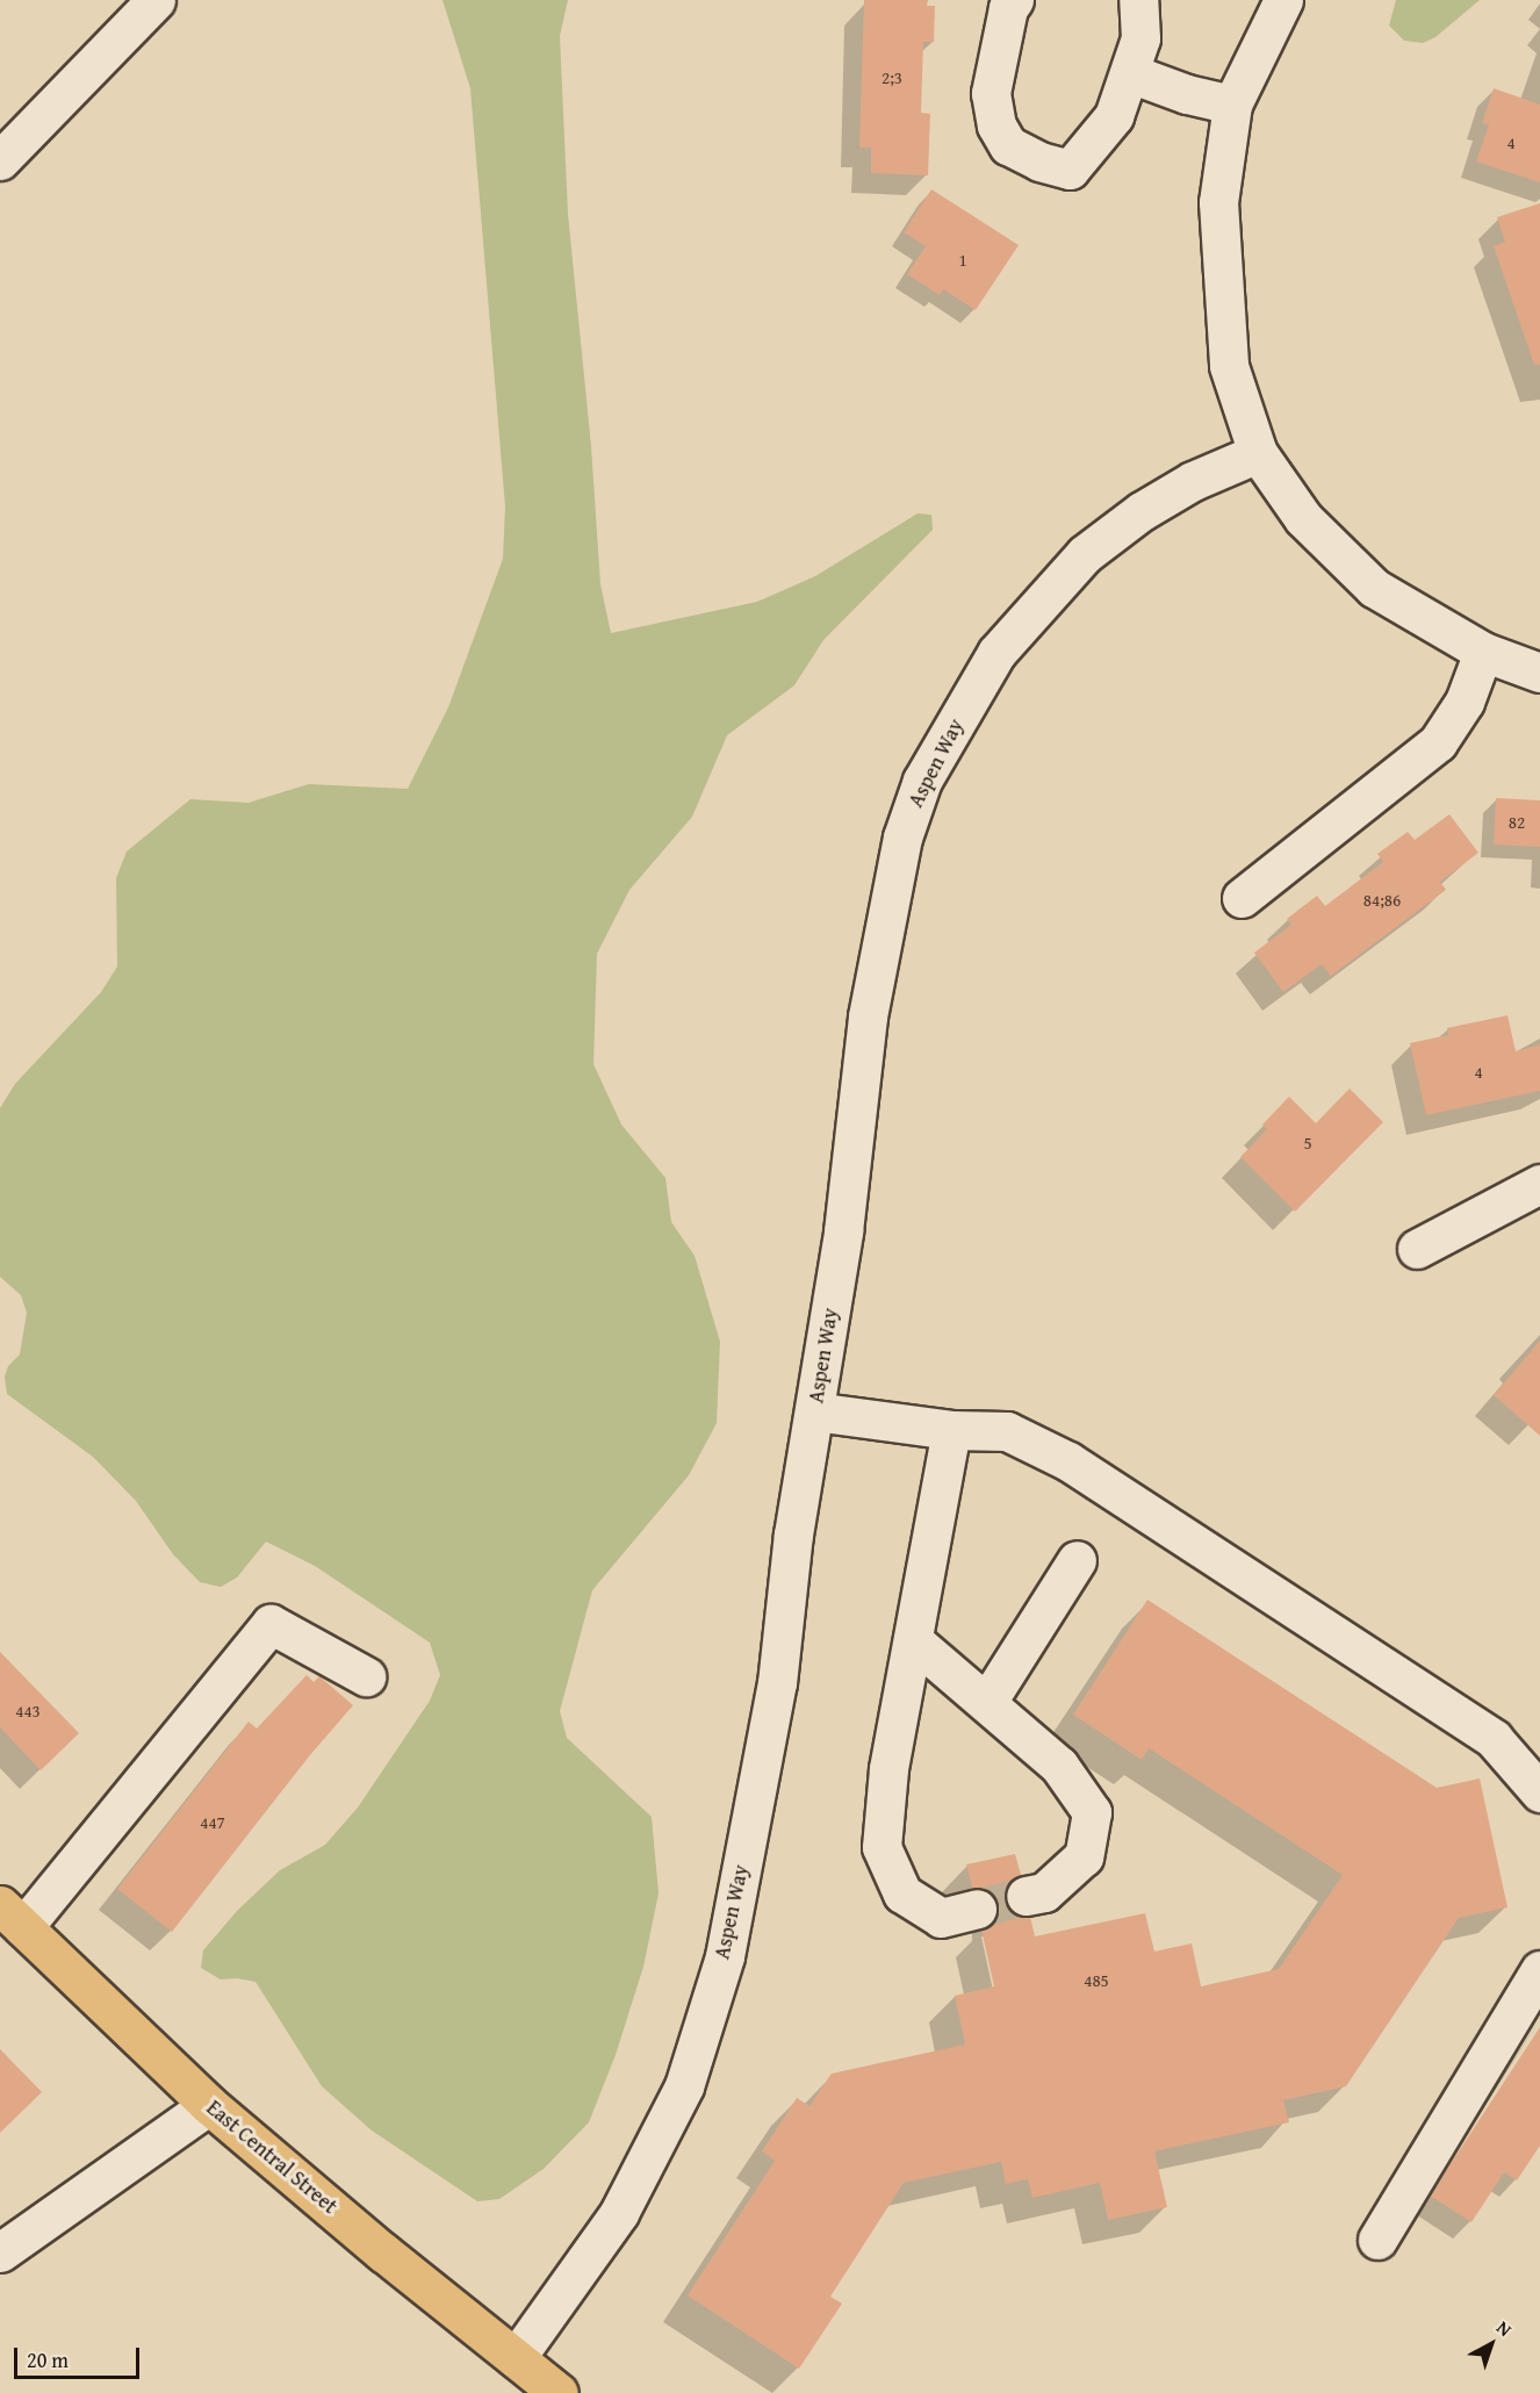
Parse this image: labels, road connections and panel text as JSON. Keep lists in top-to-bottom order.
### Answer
{
  "streets": {
    "main road": ["East Central Street"],
    "street": ["Aspen Way"]
  },
  "crossings": [
    ["Aspen Way", "East Central Street"]
  ],
  "house_numbers": [
    "2;3",
    "4",
    "1",
    "82",
    "84;86",
    "4",
    "5",
    "443",
    "447",
    "485"
  ],
  "scale_bar": "20 m",
  "north": "top right"
}
